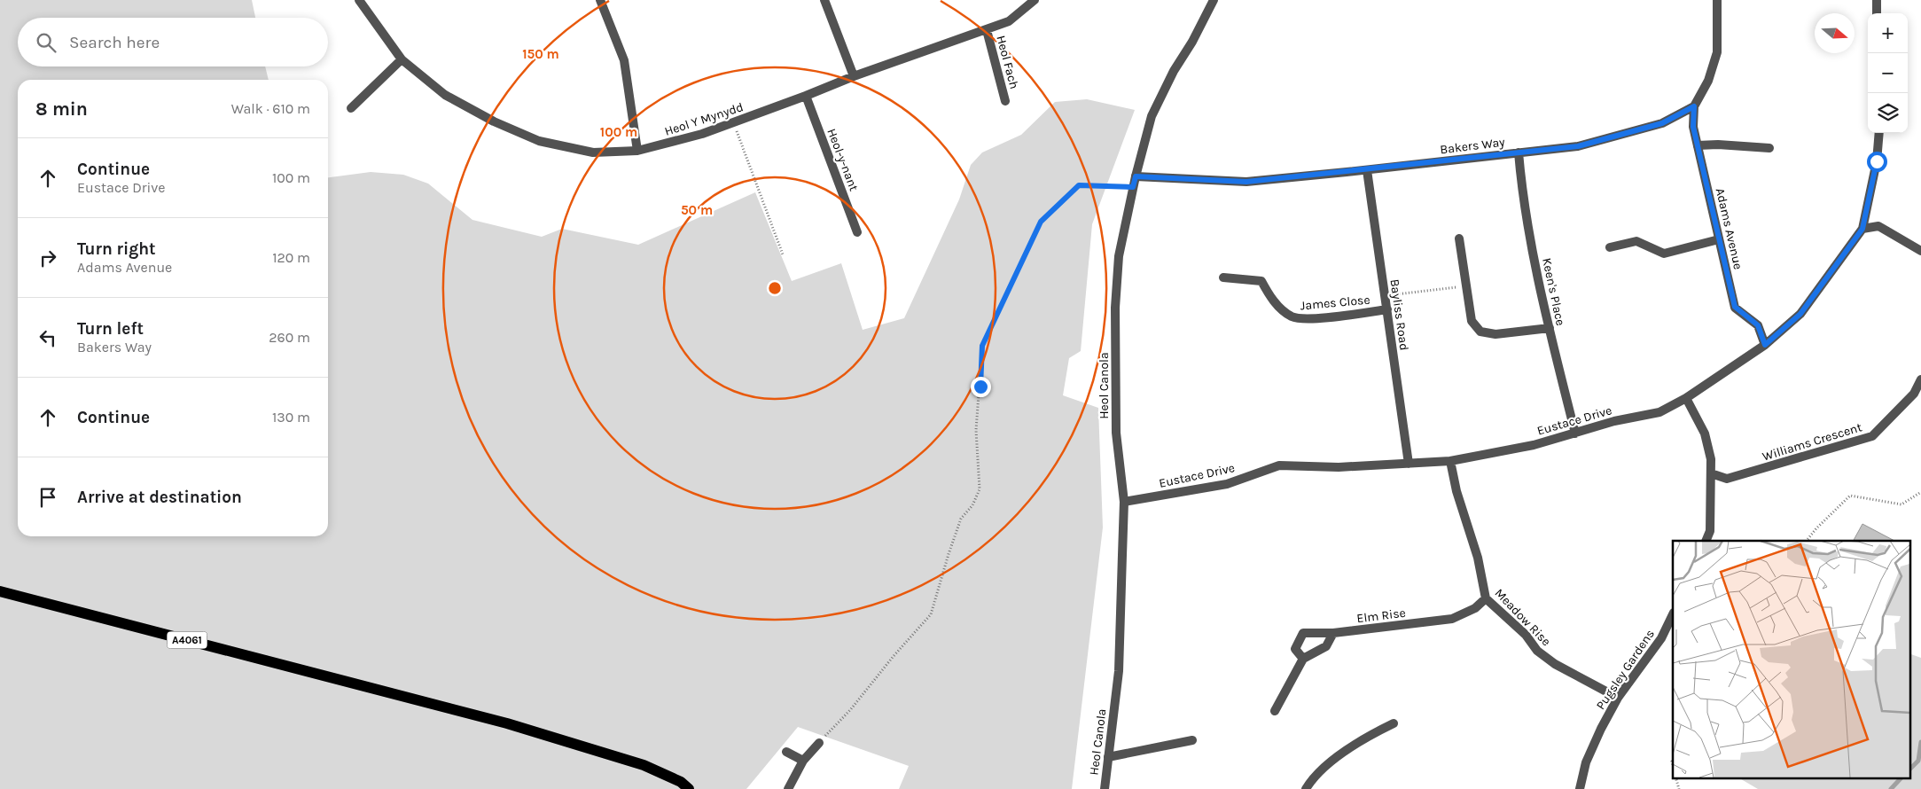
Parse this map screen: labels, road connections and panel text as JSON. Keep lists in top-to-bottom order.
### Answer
{
  "streets": {
    "main road": ["A4061"],
    "street": [
      "Heol Fach",
      "Heol Y Mynydd",
      "Bakers Way",
      "Heol-y-nant",
      "Adams Avenue",
      "Keen's Place",
      "James Close",
      "Bayliss Road",
      "Heol Canola",
      "Eustace Drive",
      "Williams Crescent",
      "Elm Rise",
      "Meadow Rise",
      "Pugsley Gardens"
    ]
  },
  "crossings": [
    ["Heol Fach", "Heol Y Mynydd"],
    ["Heol Y Mynydd", "Heol-y-nant"],
    ["Bakers Way", "Adams Avenue"],
    ["Bakers Way", "Keen's Place"],
    ["Bakers Way", "Bayliss Road"],
    ["Bakers Way", "Heol Canola"],
    ["Adams Avenue", "Eustace Drive"],
    ["Keen's Place", "Eustace Drive"],
    ["James Close", "Bayliss Road"],
    ["Bayliss Road", "Eustace Drive"],
    ["Heol Canola", "Eustace Drive"],
    ["Eustace Drive", "Meadow Rise"],
    ["Elm Rise", "Meadow Rise"],
    ["Meadow Rise", "Pugsley Gardens"]
  ],
  "north": "right",
  "page": {
    "map_buttons": ["+", "−"],
    "search": "Search here",
    "heading": ["8 min", "Walk · 610 m"],
    "list": [
      ["Continue", "Eustace Drive", "100 m"],
      ["Turn right", "Adams Avenue", "120 m"],
      ["Turn left", "Bakers Way", "260 m"],
      ["Continue", "130 m"],
      "Arrive at destination"
    ]
  },
  "rings": ["150 m", "100 m", "50 m"]
}
